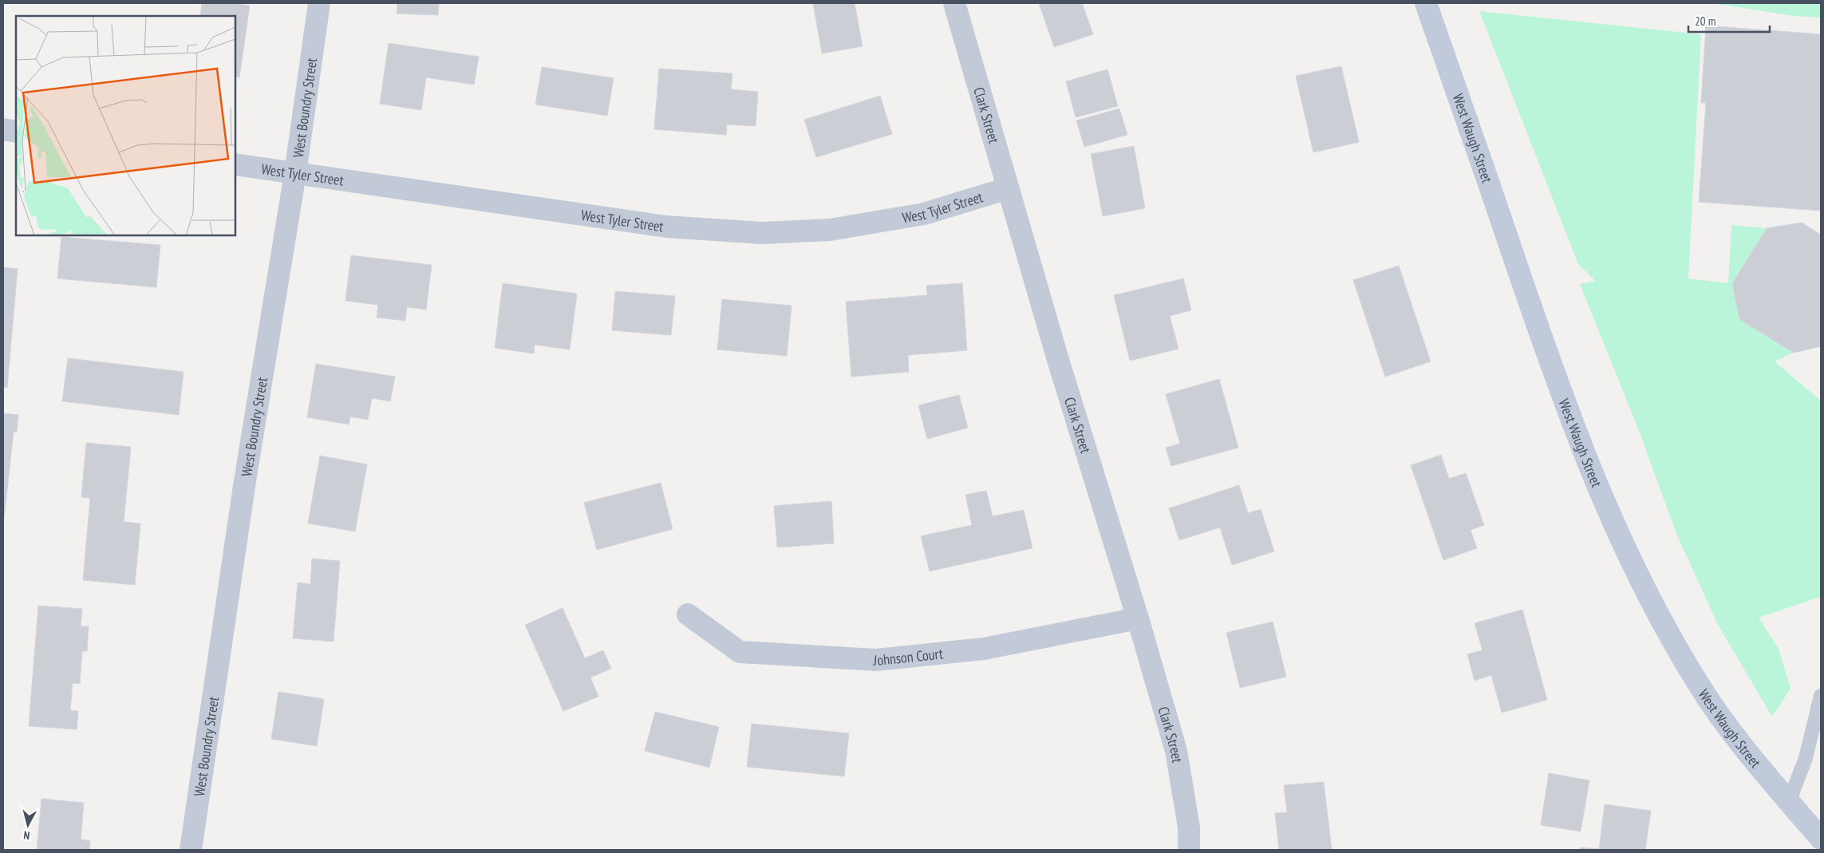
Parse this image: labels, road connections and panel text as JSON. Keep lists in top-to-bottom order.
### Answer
{
  "streets": {
    "street": [
      "West Boundry Street",
      "Clark Street",
      "West Waugh Street",
      "West Tyler Street",
      "Johnson Court"
    ]
  },
  "crossings": [
    ["West Boundry Street", "West Tyler Street"],
    ["Clark Street", "West Tyler Street"],
    ["Clark Street", "Johnson Court"]
  ],
  "scale_bar": "20 m",
  "north": "bottom"
}
